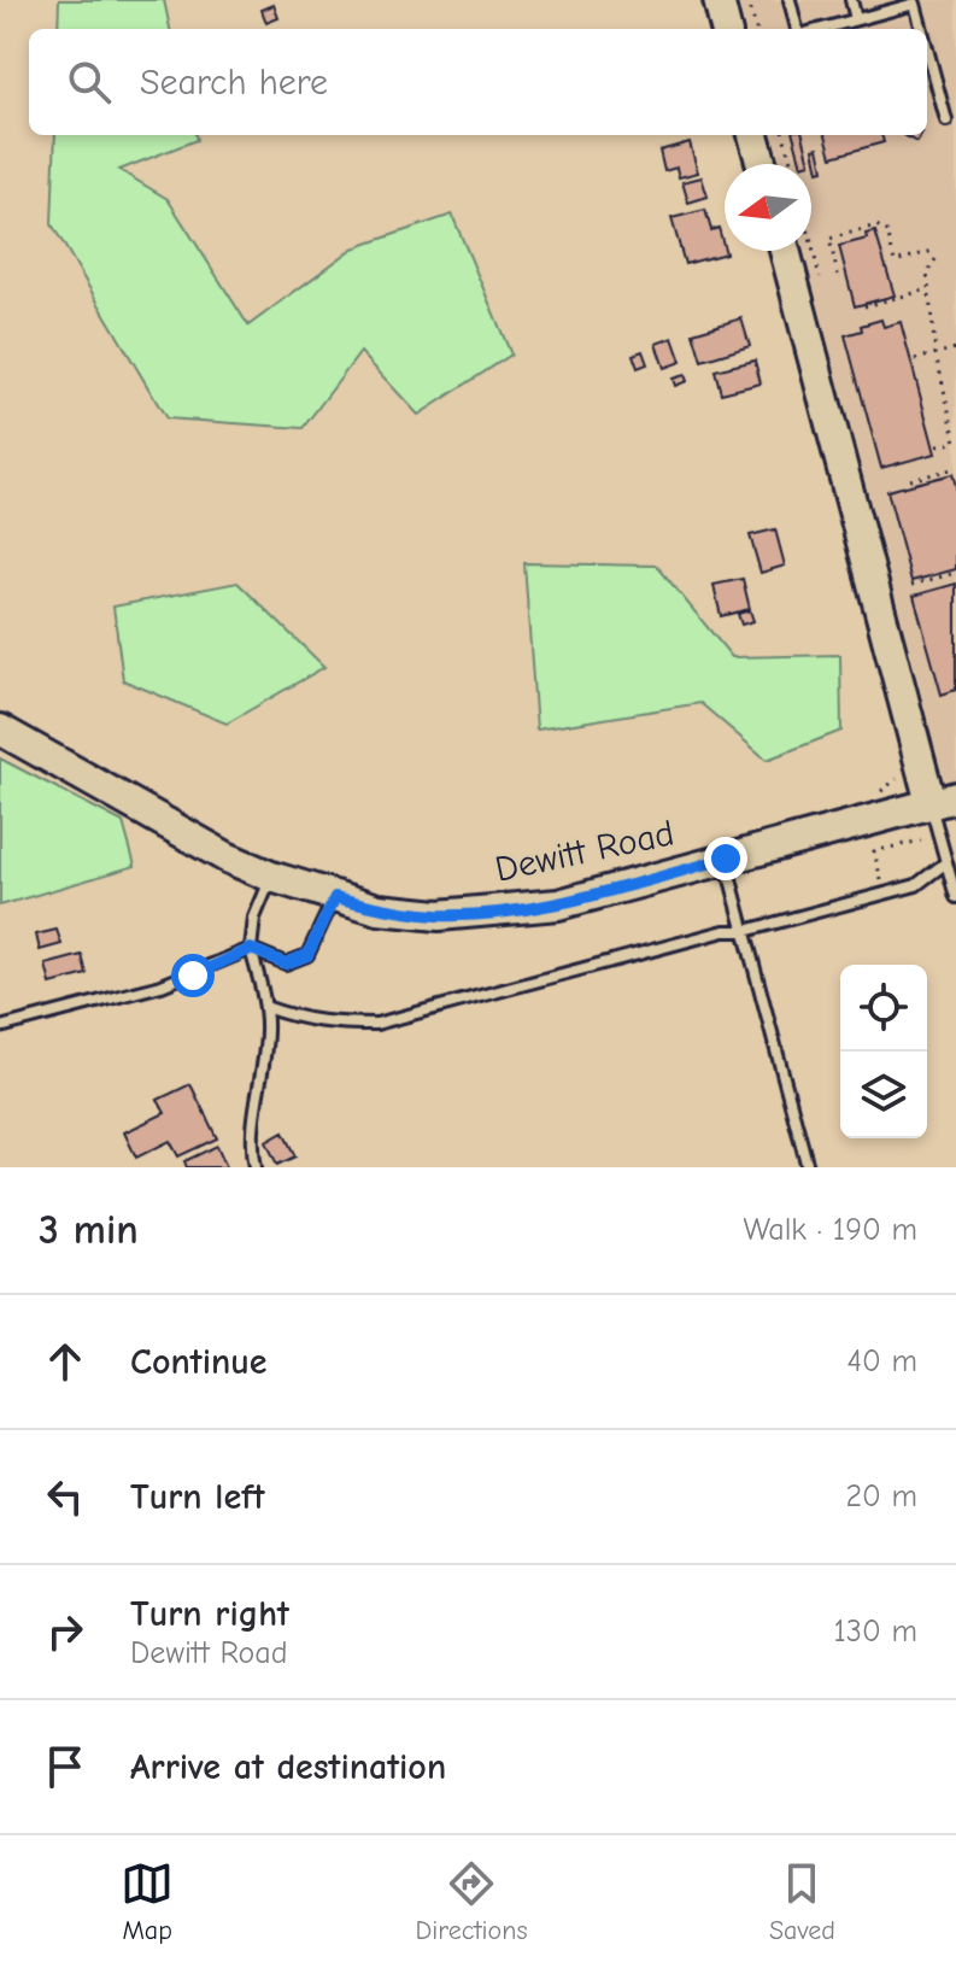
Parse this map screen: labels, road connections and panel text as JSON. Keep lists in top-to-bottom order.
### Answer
{
  "streets": {
    "street": ["Dewitt Road"]
  },
  "north": "left",
  "page": {
    "search": "Search here",
    "heading": ["3 min", "Walk · 190 m"],
    "list": [
      ["Continue", "40 m"],
      ["Turn left", "20 m"],
      ["Turn right", "Dewitt Road", "130 m"],
      "Arrive at destination"
    ],
    "nav": ["Map", "Directions", "Saved"]
  }
}
